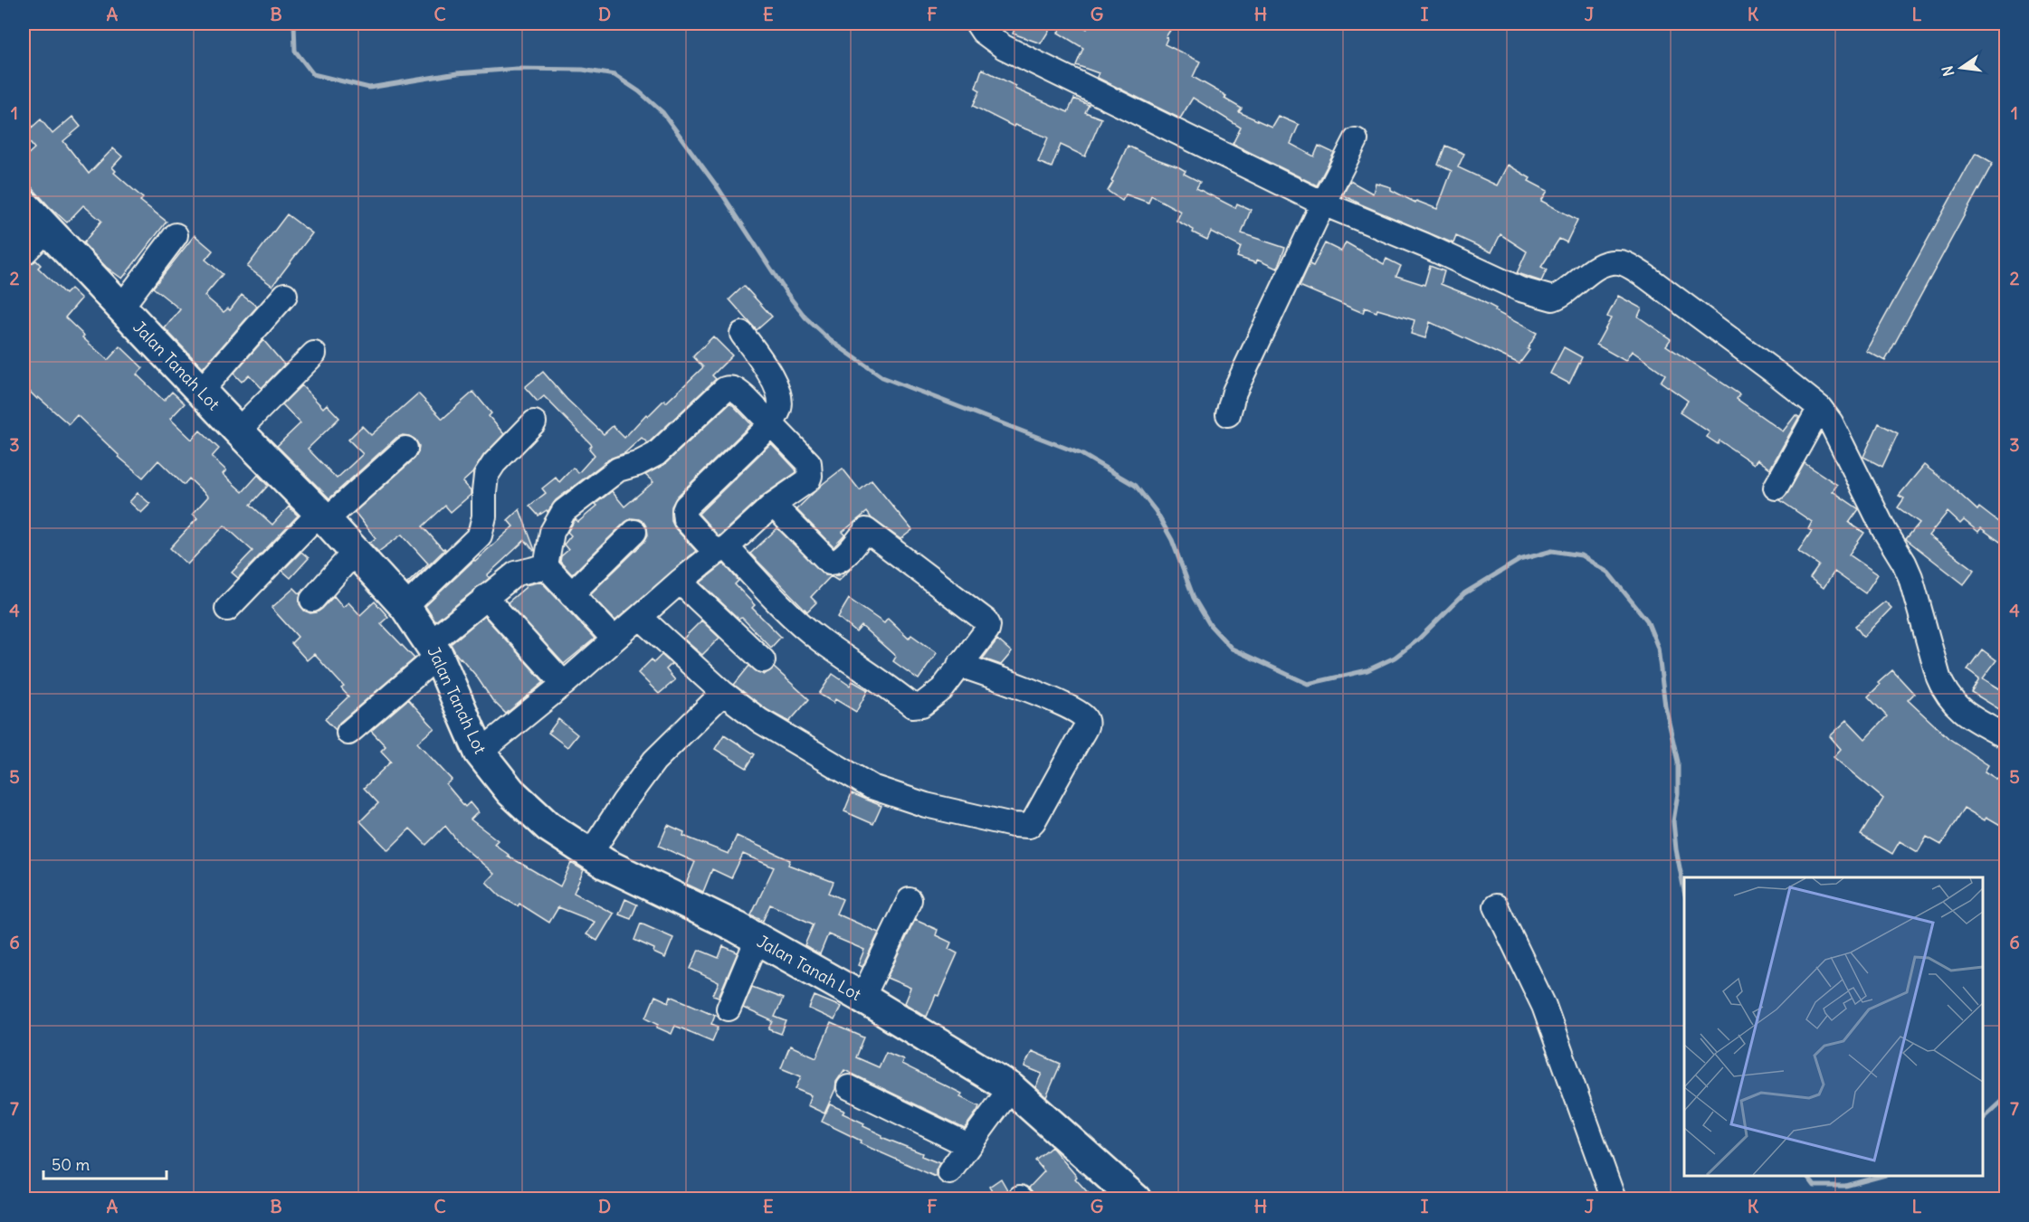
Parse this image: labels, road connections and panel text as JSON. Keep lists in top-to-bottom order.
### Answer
{
  "streets": {
    "main road": ["Jalan Tanah Lot"]
  },
  "scale_bar": "50 m",
  "north": "left",
  "grid": {
    "columns": [
      "A",
      "B",
      "C",
      "D",
      "E",
      "F",
      "G",
      "H",
      "I",
      "J",
      "K",
      "L"
    ],
    "rows": [
      "1",
      "2",
      "3",
      "4",
      "5",
      "6",
      "7"
    ]
  }
}
